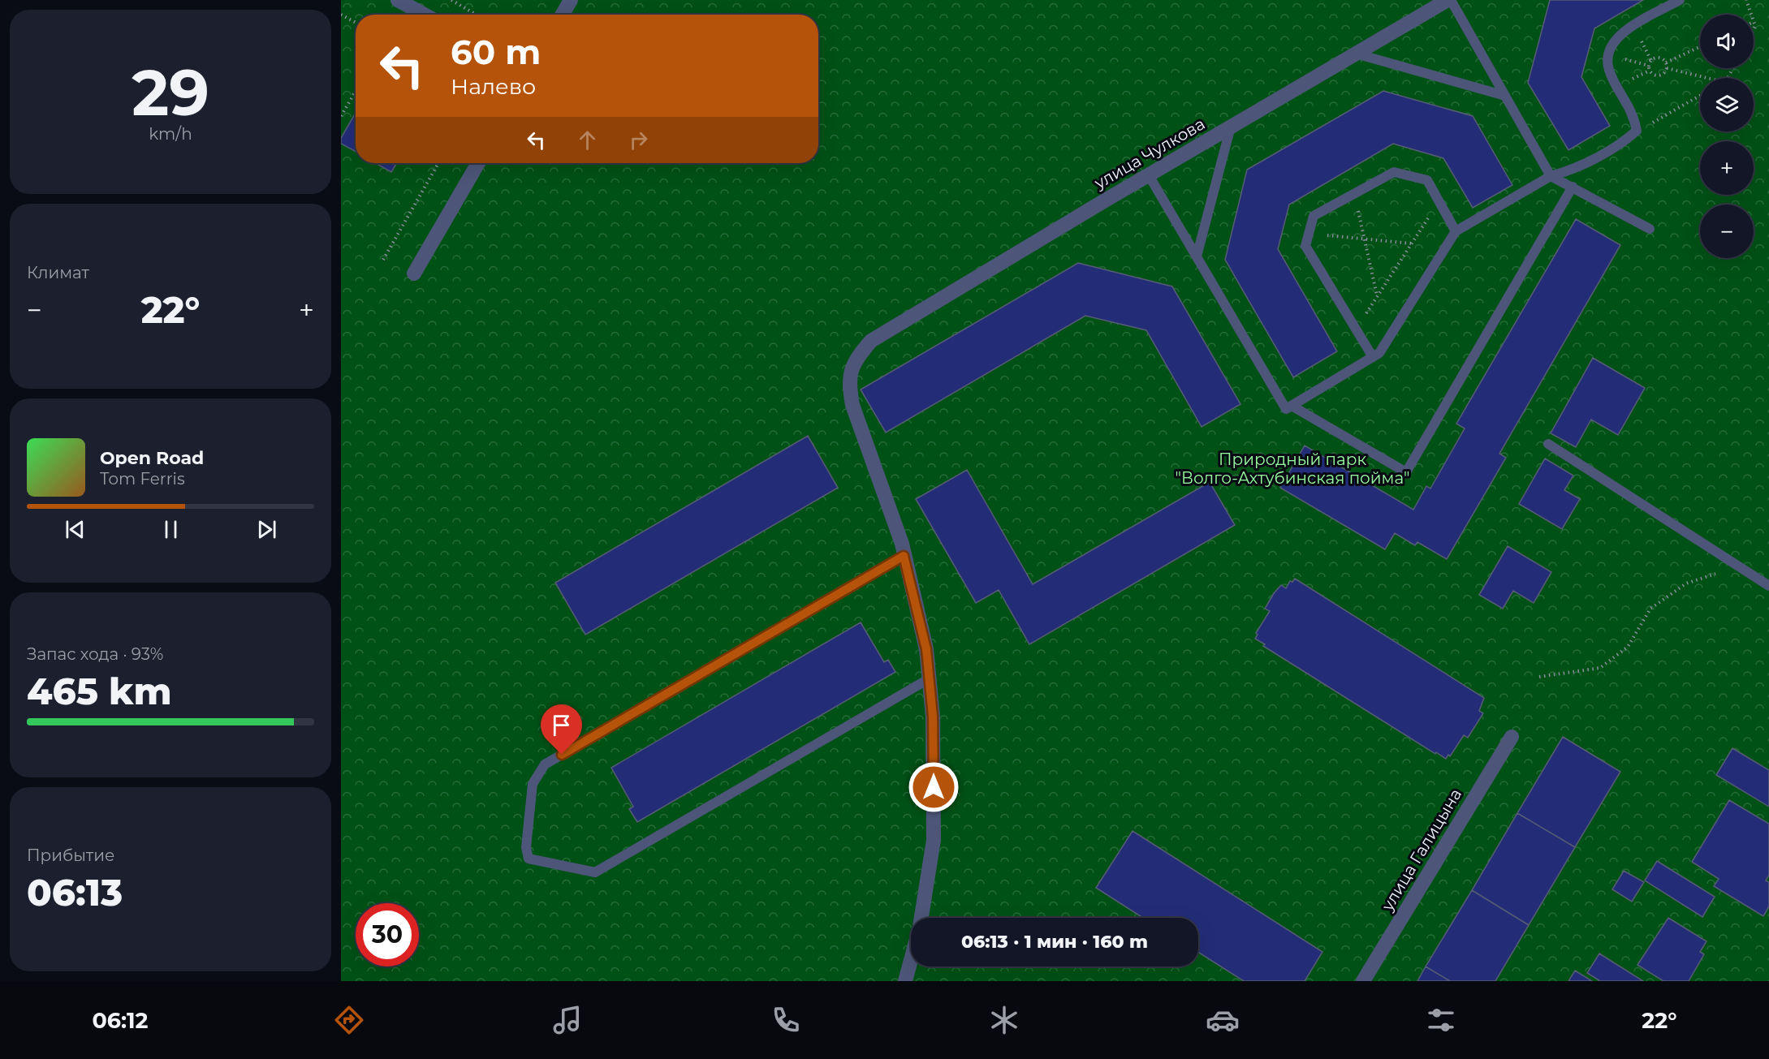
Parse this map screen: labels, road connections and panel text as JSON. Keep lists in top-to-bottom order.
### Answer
{
  "streets": {
    "street": ["улица Чулкова", "улица Галицына"]
  },
  "parks": ["Природный парк \"Волго-Ахтубинская пойма\""],
  "page": {
    "tile": [
      ["29", "km/h"],
      "Климат",
      ["Запас хода · 93%", "465 km"],
      ["Прибытие", "06:13"]
    ],
    "map_buttons": ["+", "−"],
    "turn": ["60 m", "Налево"],
    "heat": ["−", "22°", "+"],
    "song": ["Open Road", "Tom Ferris"],
    "limit": "30",
    "trip": "06:13 · 1 мин · 160 m",
    "tabs": ["06:12", "22°"]
  }
}
